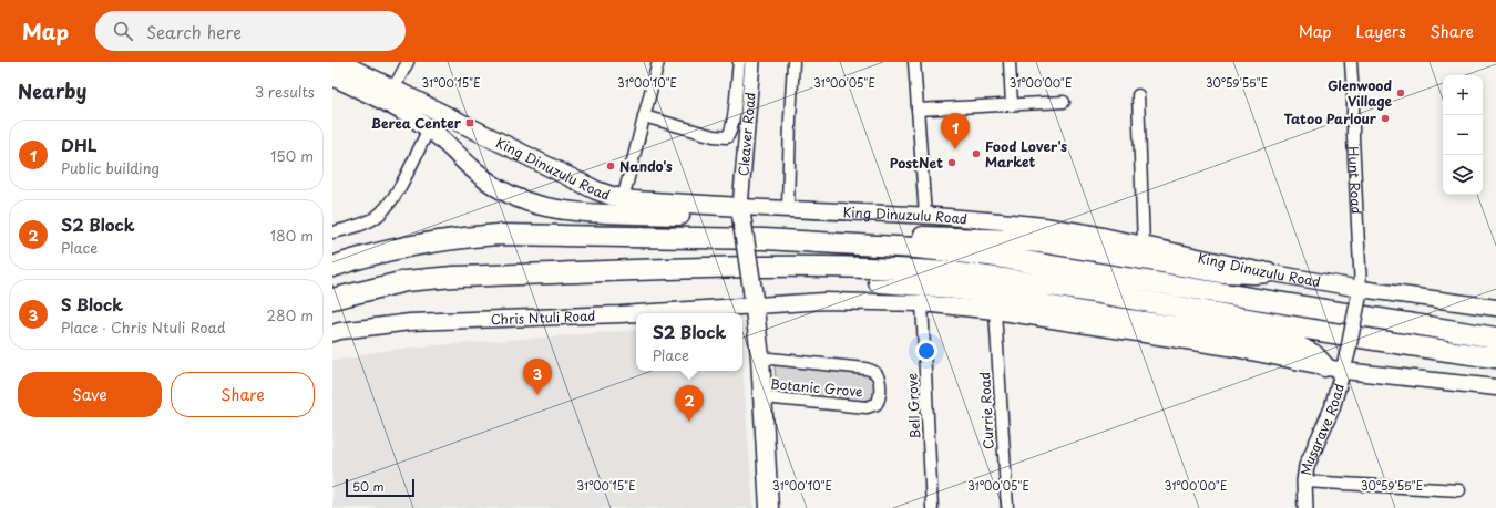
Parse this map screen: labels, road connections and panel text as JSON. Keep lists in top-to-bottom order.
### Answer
{
  "streets": {
    "main road": ["King Dinuzulu Road", "Chris Ntuli Road"],
    "street": [
      "Cleaver Road",
      "Hunt Road",
      "Botanic Grove",
      "Bell Grove",
      "Currie Road",
      "Musgrave Road"
    ]
  },
  "crossings": [
    ["Cleaver Road", "King Dinuzulu Road"],
    ["King Dinuzulu Road", "Hunt Road"],
    ["King Dinuzulu Road", "Musgrave Road"],
    ["Hunt Road", "Musgrave Road"]
  ],
  "places": {
    "other": [
      "Glenwood Village",
      "Tatoo Parlour",
      "Food Lover's Market",
      "PostNet",
      "Nando's"
    ],
    "transit": ["Berea Center"]
  },
  "scale_bar": "50 m",
  "page": {
    "header": "Map",
    "search": "Search here",
    "nav": ["Map", "Layers", "Share"],
    "heading": ["Nearby", "3 results"],
    "map_buttons": ["+", "−"],
    "pins": ["1", "3", "2"],
    "list": [
      {
        "mark": "1",
        "name": "DHL",
        "note": "Public building",
        "value": "150 m"
      },
      {
        "mark": "2",
        "name": "S2 Block",
        "note": "Place",
        "value": "180 m"
      },
      {
        "mark": "3",
        "name": "S Block",
        "note": "Place · Chris Ntuli Road",
        "value": "280 m"
      }
    ],
    "popup": ["S2 Block", "Place"],
    "buttons": ["Save", "Share"],
    "scale": "50 m"
  },
  "coordinates": [
    "31°00'15\"E",
    "31°00'10\"E",
    "31°00'05\"E",
    "31°00'00\"E",
    "30°59'55\"E"
  ]
}
